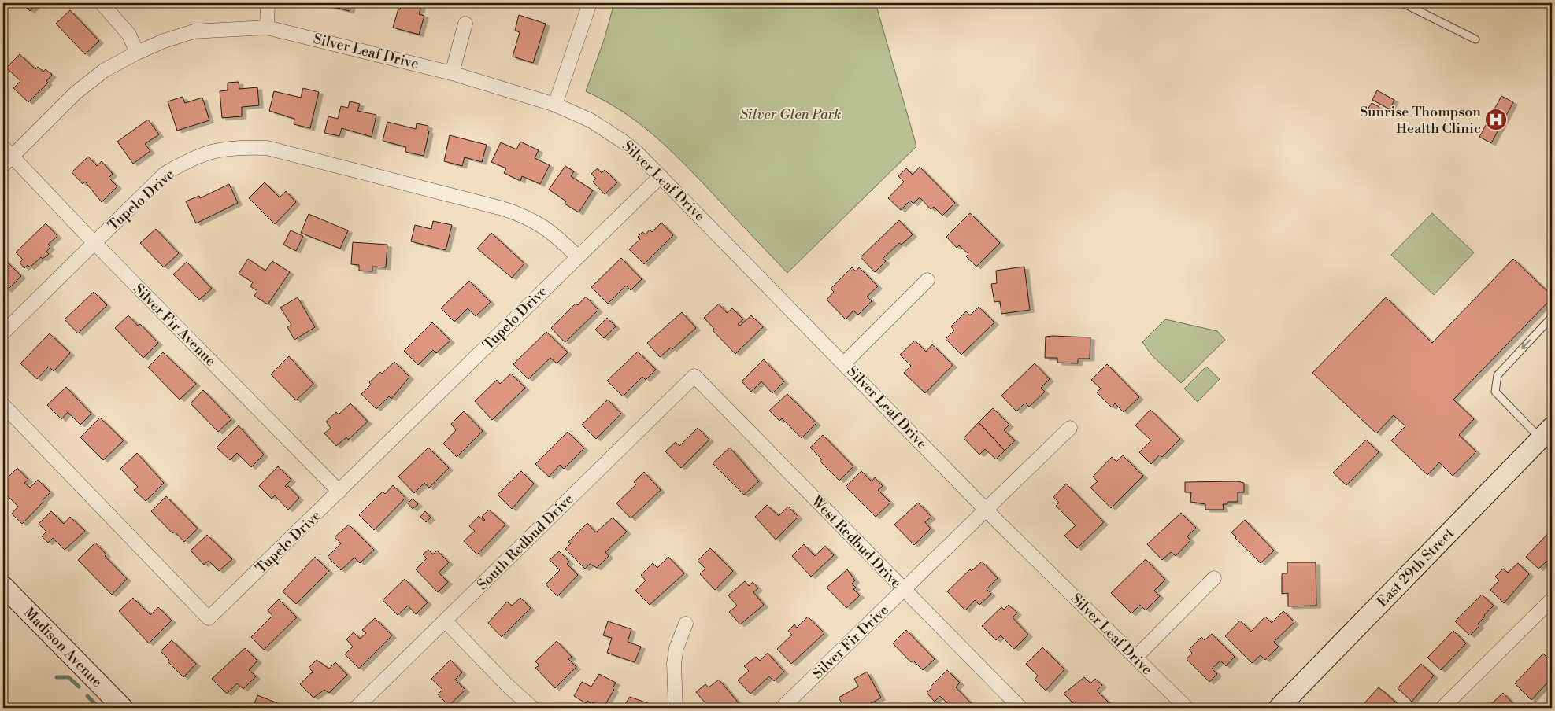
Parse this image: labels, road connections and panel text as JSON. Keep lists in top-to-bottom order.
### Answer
{
  "streets": {
    "main road": ["East 29th Street", "Madison Avenue"],
    "street": [
      "Silver Leaf Drive",
      "Tupelo Drive",
      "Silver Fir Avenue",
      "South Redbud Drive",
      "West Redbud Drive",
      "Silver Fir Drive"
    ]
  },
  "crossings": [
    ["Silver Leaf Drive", "Tupelo Drive"],
    ["Silver Leaf Drive", "Silver Fir Avenue"],
    ["Silver Leaf Drive", "Silver Fir Drive"],
    ["Tupelo Drive", "Silver Fir Avenue"],
    ["South Redbud Drive", "West Redbud Drive"],
    ["West Redbud Drive", "Silver Fir Drive"]
  ],
  "parks": ["Silver Glen Park"],
  "places": {
    "hospital": ["Sunrise Thompson Health Clinic"]
  }
}
